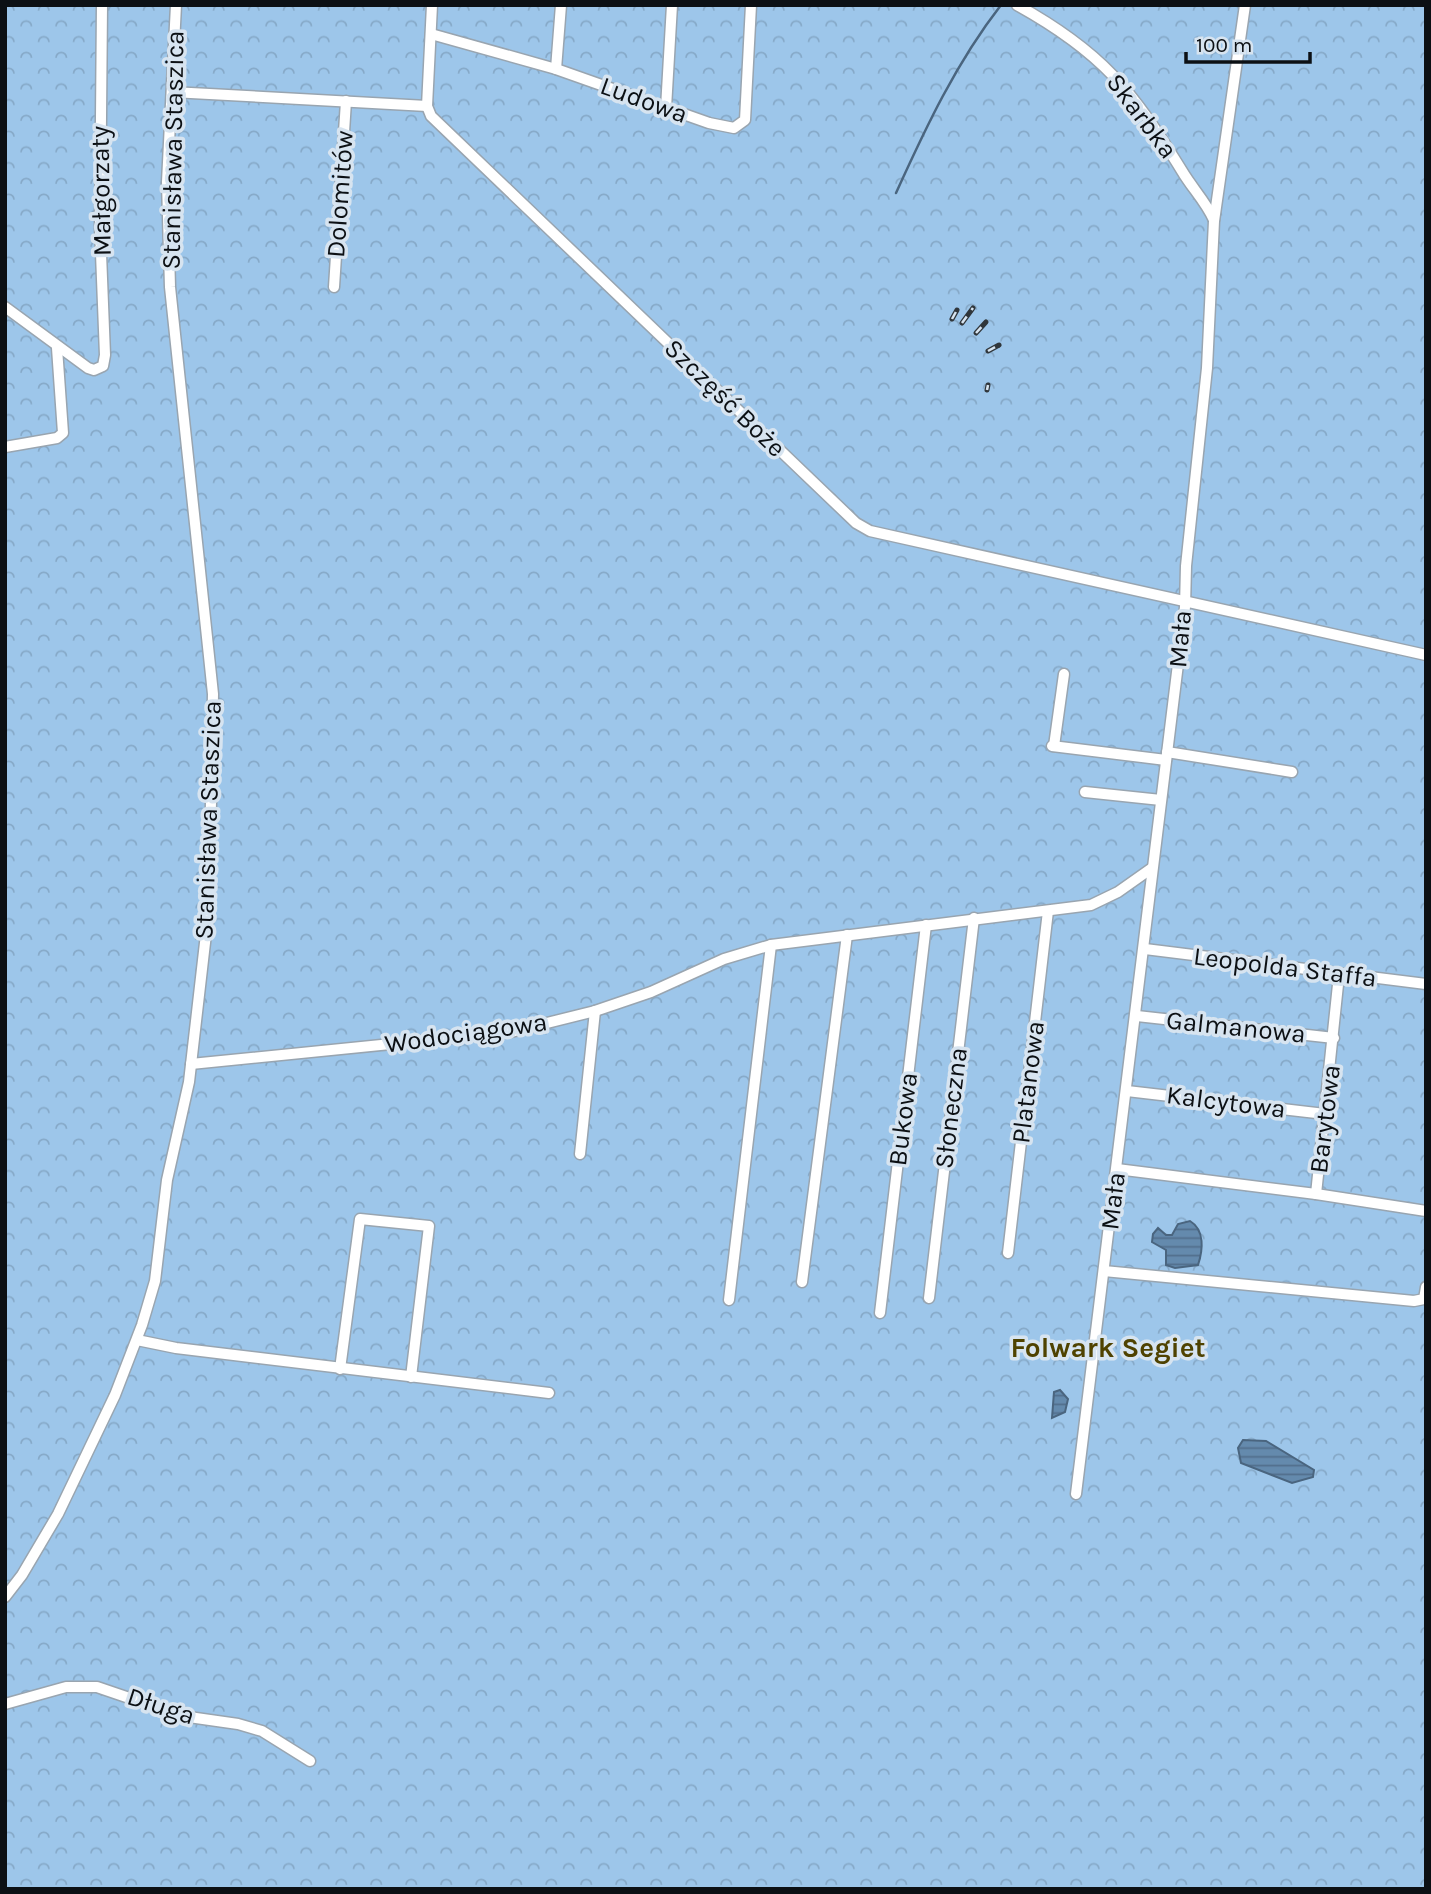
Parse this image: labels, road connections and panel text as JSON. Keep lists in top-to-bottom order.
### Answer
{
  "streets": {
    "street": [
      "Ludowa",
      "Skarbka",
      "Stanisława Staszica",
      "Małgorzaty",
      "Dolomitów",
      "Szczęść Boże",
      "Mała",
      "Leopolda Staffa",
      "Galmanowa",
      "Wodociągowa",
      "Platanowa",
      "Kalcytowa",
      "Słoneczna",
      "Bukowa",
      "Barytowa",
      "Długa"
    ]
  },
  "crossings": [
    ["Skarbka", "Mała"],
    ["Stanisława Staszica", "Dolomitów"],
    ["Stanisława Staszica", "Wodociągowa"],
    ["Dolomitów", "Szczęść Boże"],
    ["Szczęść Boże", "Mała"],
    ["Mała", "Leopolda Staffa"],
    ["Mała", "Galmanowa"],
    ["Mała", "Wodociągowa"],
    ["Mała", "Kalcytowa"],
    ["Leopolda Staffa", "Barytowa"],
    ["Galmanowa", "Barytowa"],
    ["Wodociągowa", "Platanowa"],
    ["Wodociągowa", "Słoneczna"],
    ["Wodociągowa", "Bukowa"],
    ["Kalcytowa", "Barytowa"]
  ],
  "districts": ["Folwark Segiet"],
  "scale_bar": "100 m"
}
